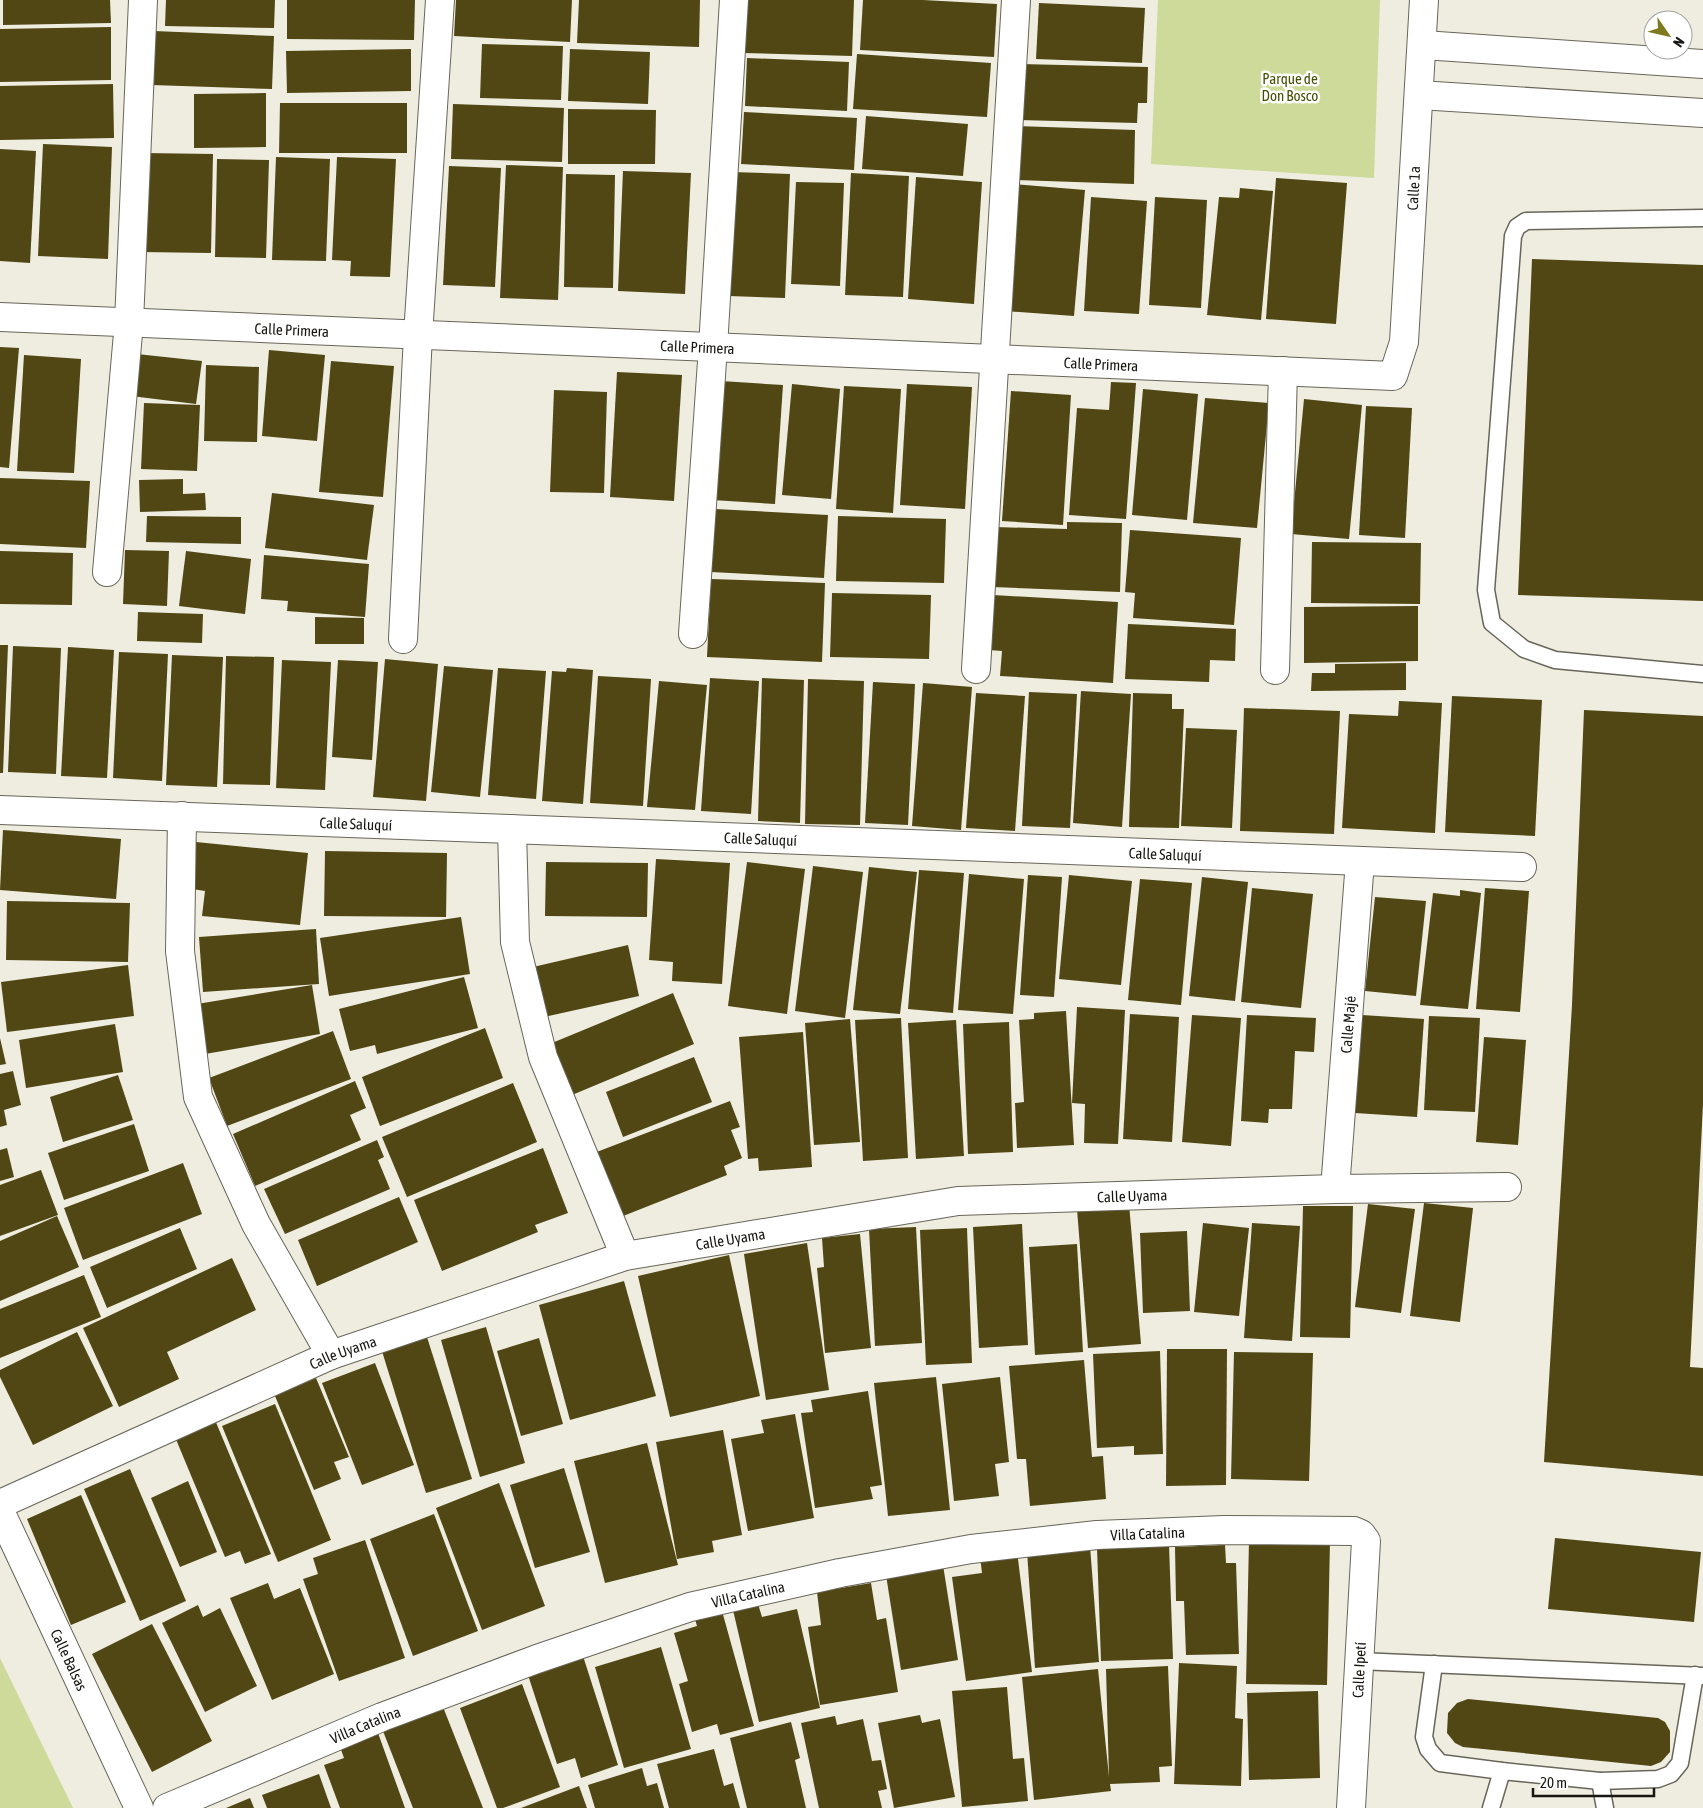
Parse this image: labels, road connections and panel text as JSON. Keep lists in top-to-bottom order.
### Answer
{
  "streets": {
    "street": [
      "Calle 1a",
      "Calle Primera",
      "Calle Saluquí",
      "Calle Majé",
      "Calle Uyama",
      "Villa Catalina",
      "Calle Balsas",
      "Calle Ipetí"
    ]
  },
  "crossings": [
    ["Calle 1a", "Calle Primera"],
    ["Calle Saluquí", "Calle Majé"],
    ["Calle Majé", "Calle Uyama"],
    ["Villa Catalina", "Calle Ipetí"]
  ],
  "parks": ["Parque de Don Bosco"],
  "scale_bar": "20 m",
  "north": "bottom right"
}
